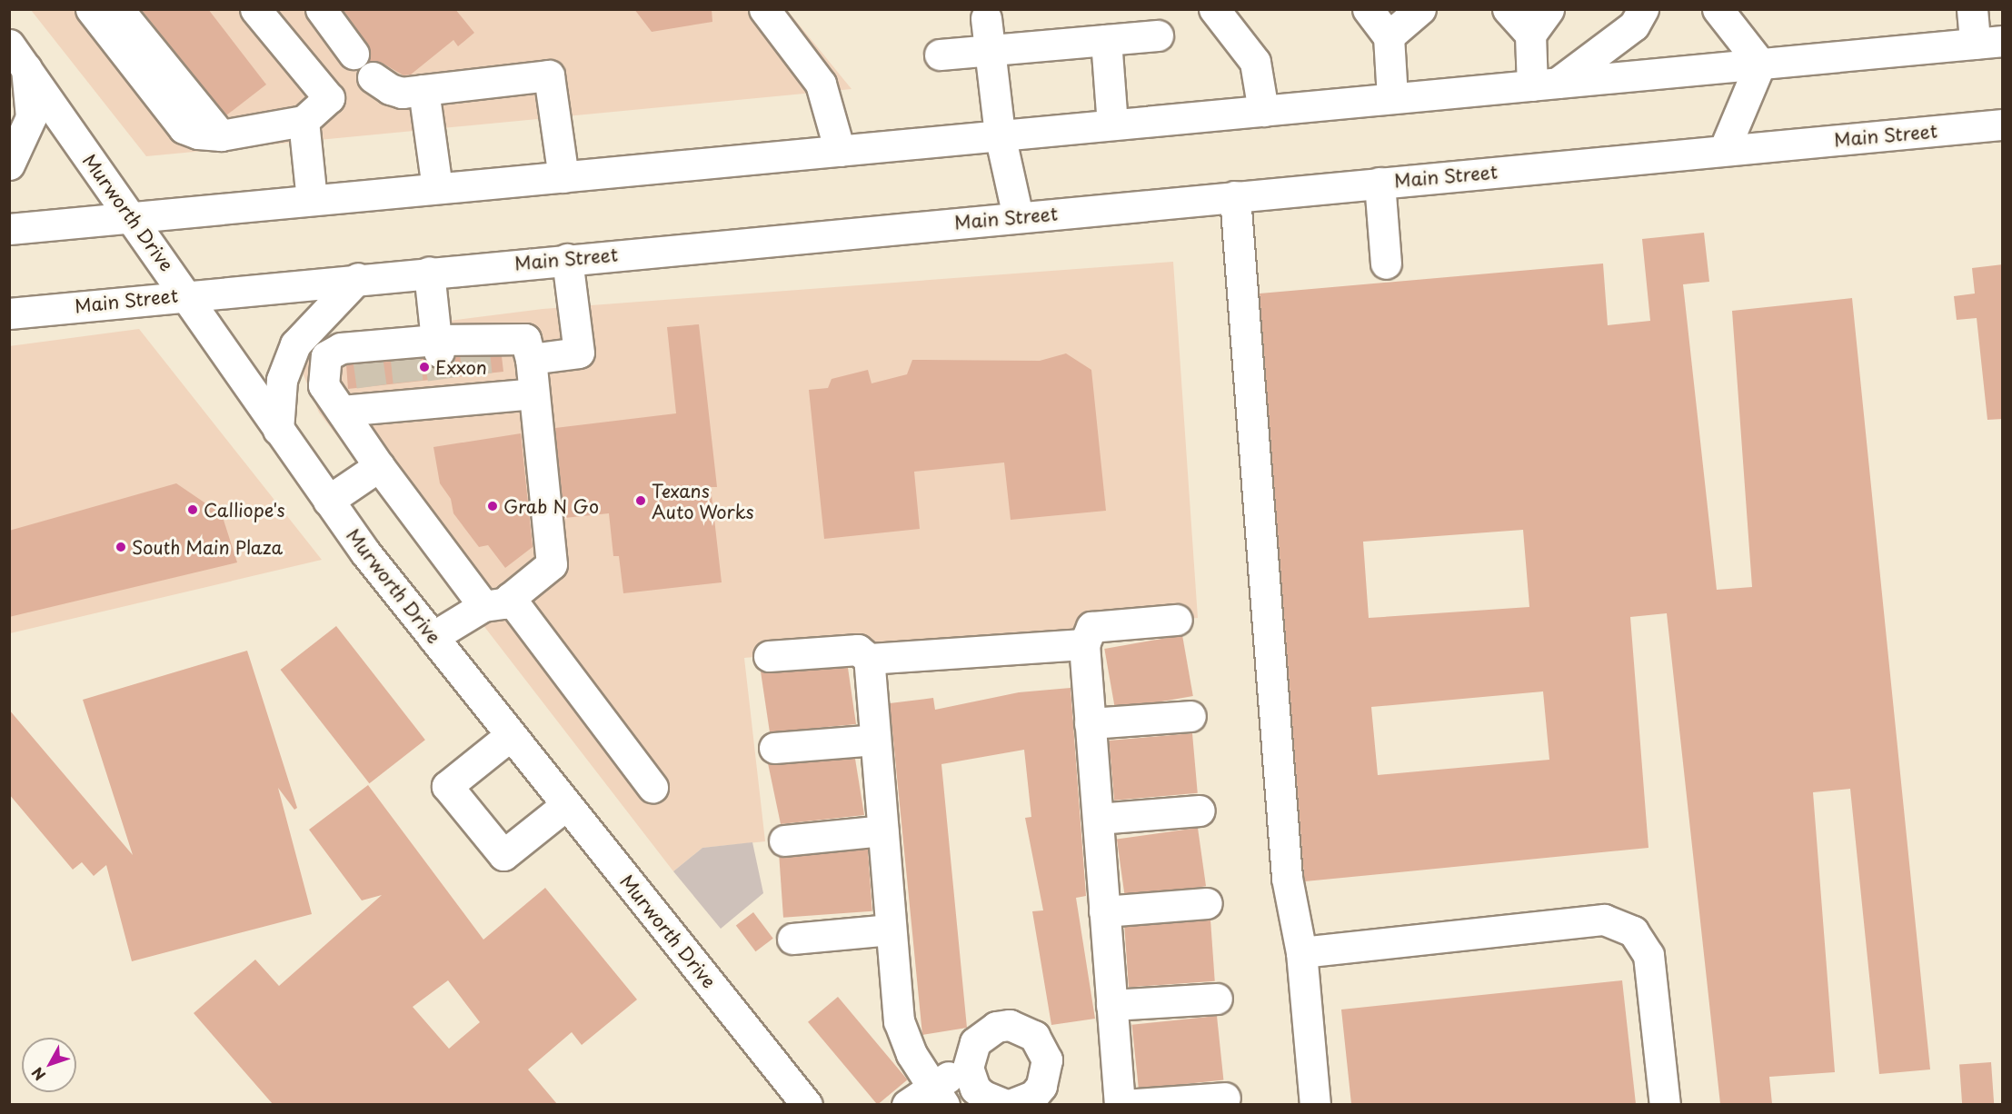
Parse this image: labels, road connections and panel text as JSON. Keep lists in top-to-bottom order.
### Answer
{
  "streets": {
    "main road": ["Main Street", "Murworth Drive"]
  },
  "crossings": [
    ["Main Street", "Murworth Drive"]
  ],
  "places": [
    "Exxon",
    "Texans Auto Works",
    "Grab N Go",
    "Calliope's",
    "South Main Plaza"
  ],
  "north": "bottom left"
}
